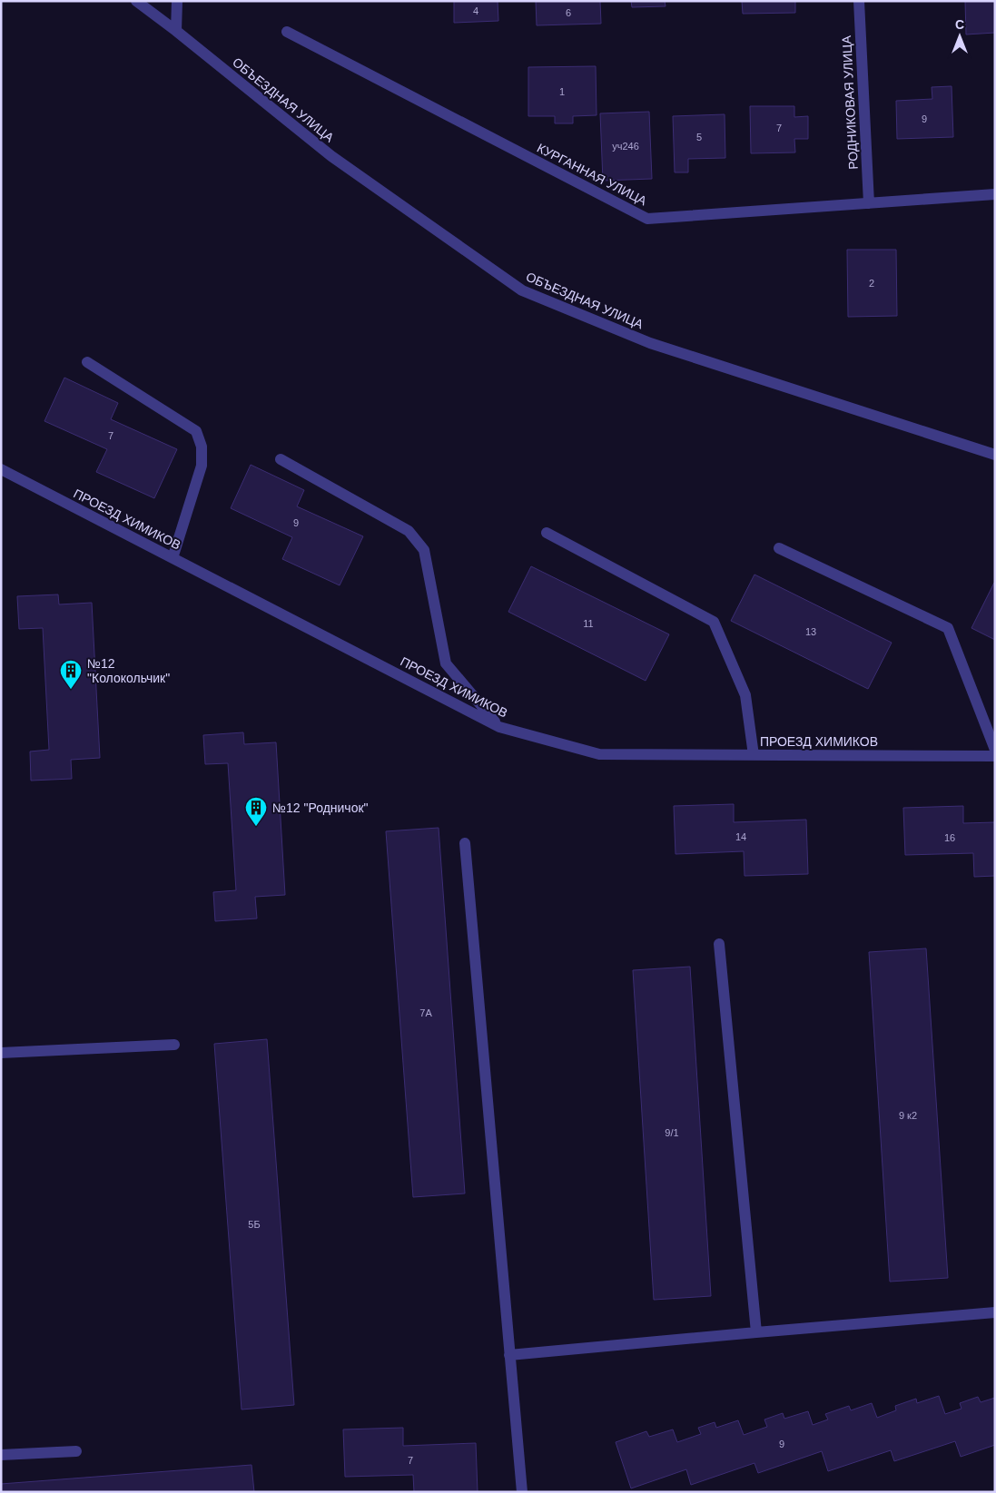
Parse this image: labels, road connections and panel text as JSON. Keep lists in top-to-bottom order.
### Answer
{
  "streets": {
    "street": [
      "ОБЪЕЗДНАЯ УЛИЦА",
      "РОДНИКОВАЯ УЛИЦА",
      "КУРГАННАЯ УЛИЦА",
      "ПРОЕЗД ХИМИКОВ"
    ]
  },
  "crossings": [
    ["РОДНИКОВАЯ УЛИЦА", "КУРГАННАЯ УЛИЦА"]
  ],
  "places": {
    "building": ["№12 \"Колокольчик\"", "№12 \"Родничок\""]
  },
  "house_numbers": [
    "4",
    "6",
    "1",
    "9",
    "7",
    "5",
    "уч246",
    "2",
    "7",
    "9",
    "11",
    "13",
    "14",
    "16",
    "7А",
    "9 к2",
    "9/1",
    "5Б",
    "9",
    "7"
  ],
  "north": "top"
}
